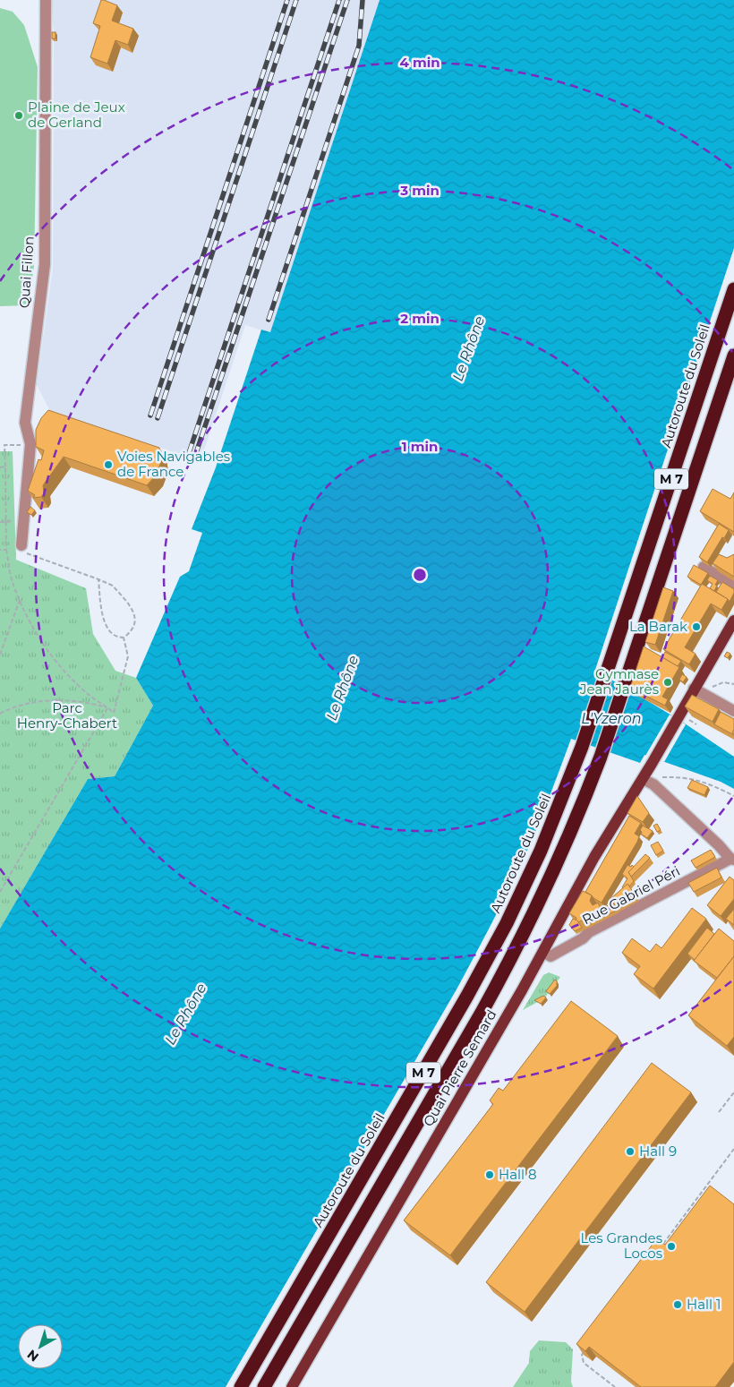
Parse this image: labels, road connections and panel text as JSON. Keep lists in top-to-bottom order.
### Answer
{
  "streets": {
    "highway": ["Autoroute du Soleil", "M 7"],
    "main road": ["Quai Pierre Semard"],
    "street": ["Quai Fillon", "Rue Gabriel Péri"]
  },
  "crossings": [
    ["Rue Gabriel Péri", "Quai Pierre Semard"]
  ],
  "water": ["Le Rhône", "L'Yzeron"],
  "parks": ["Parc Henry-Chabert"],
  "places": [
    "Plaine de Jeux de Gerland",
    "Voies Navigables de France",
    "La Barak",
    "Gymnase Jean Jaurès",
    "Hall 9",
    "Hall 8",
    "Les Grandes Locos",
    "Hall 1"
  ],
  "north": "bottom left",
  "rings": [
    "4 min",
    "3 min",
    "2 min",
    "1 min"
  ]
}
